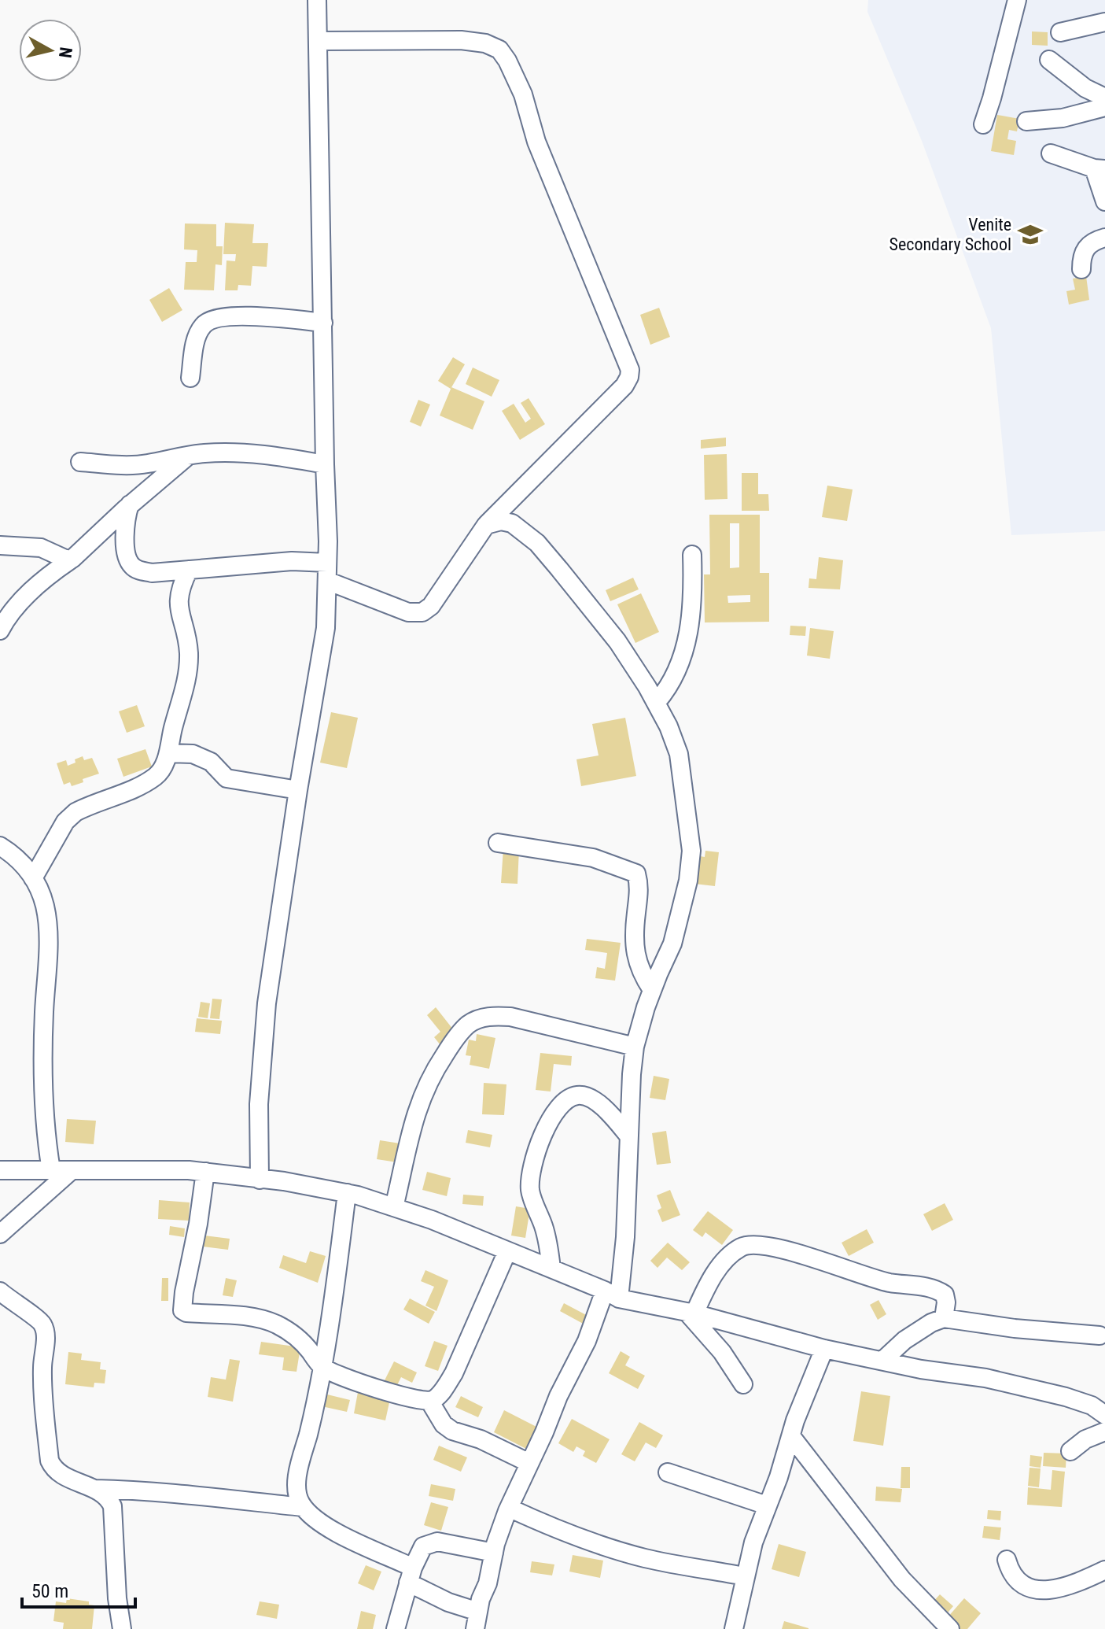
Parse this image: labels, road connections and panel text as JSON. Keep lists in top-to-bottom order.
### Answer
{
  "places": {
    "school or university": ["Venite Secondary School"]
  },
  "scale_bar": "50 m",
  "north": "right"
}
